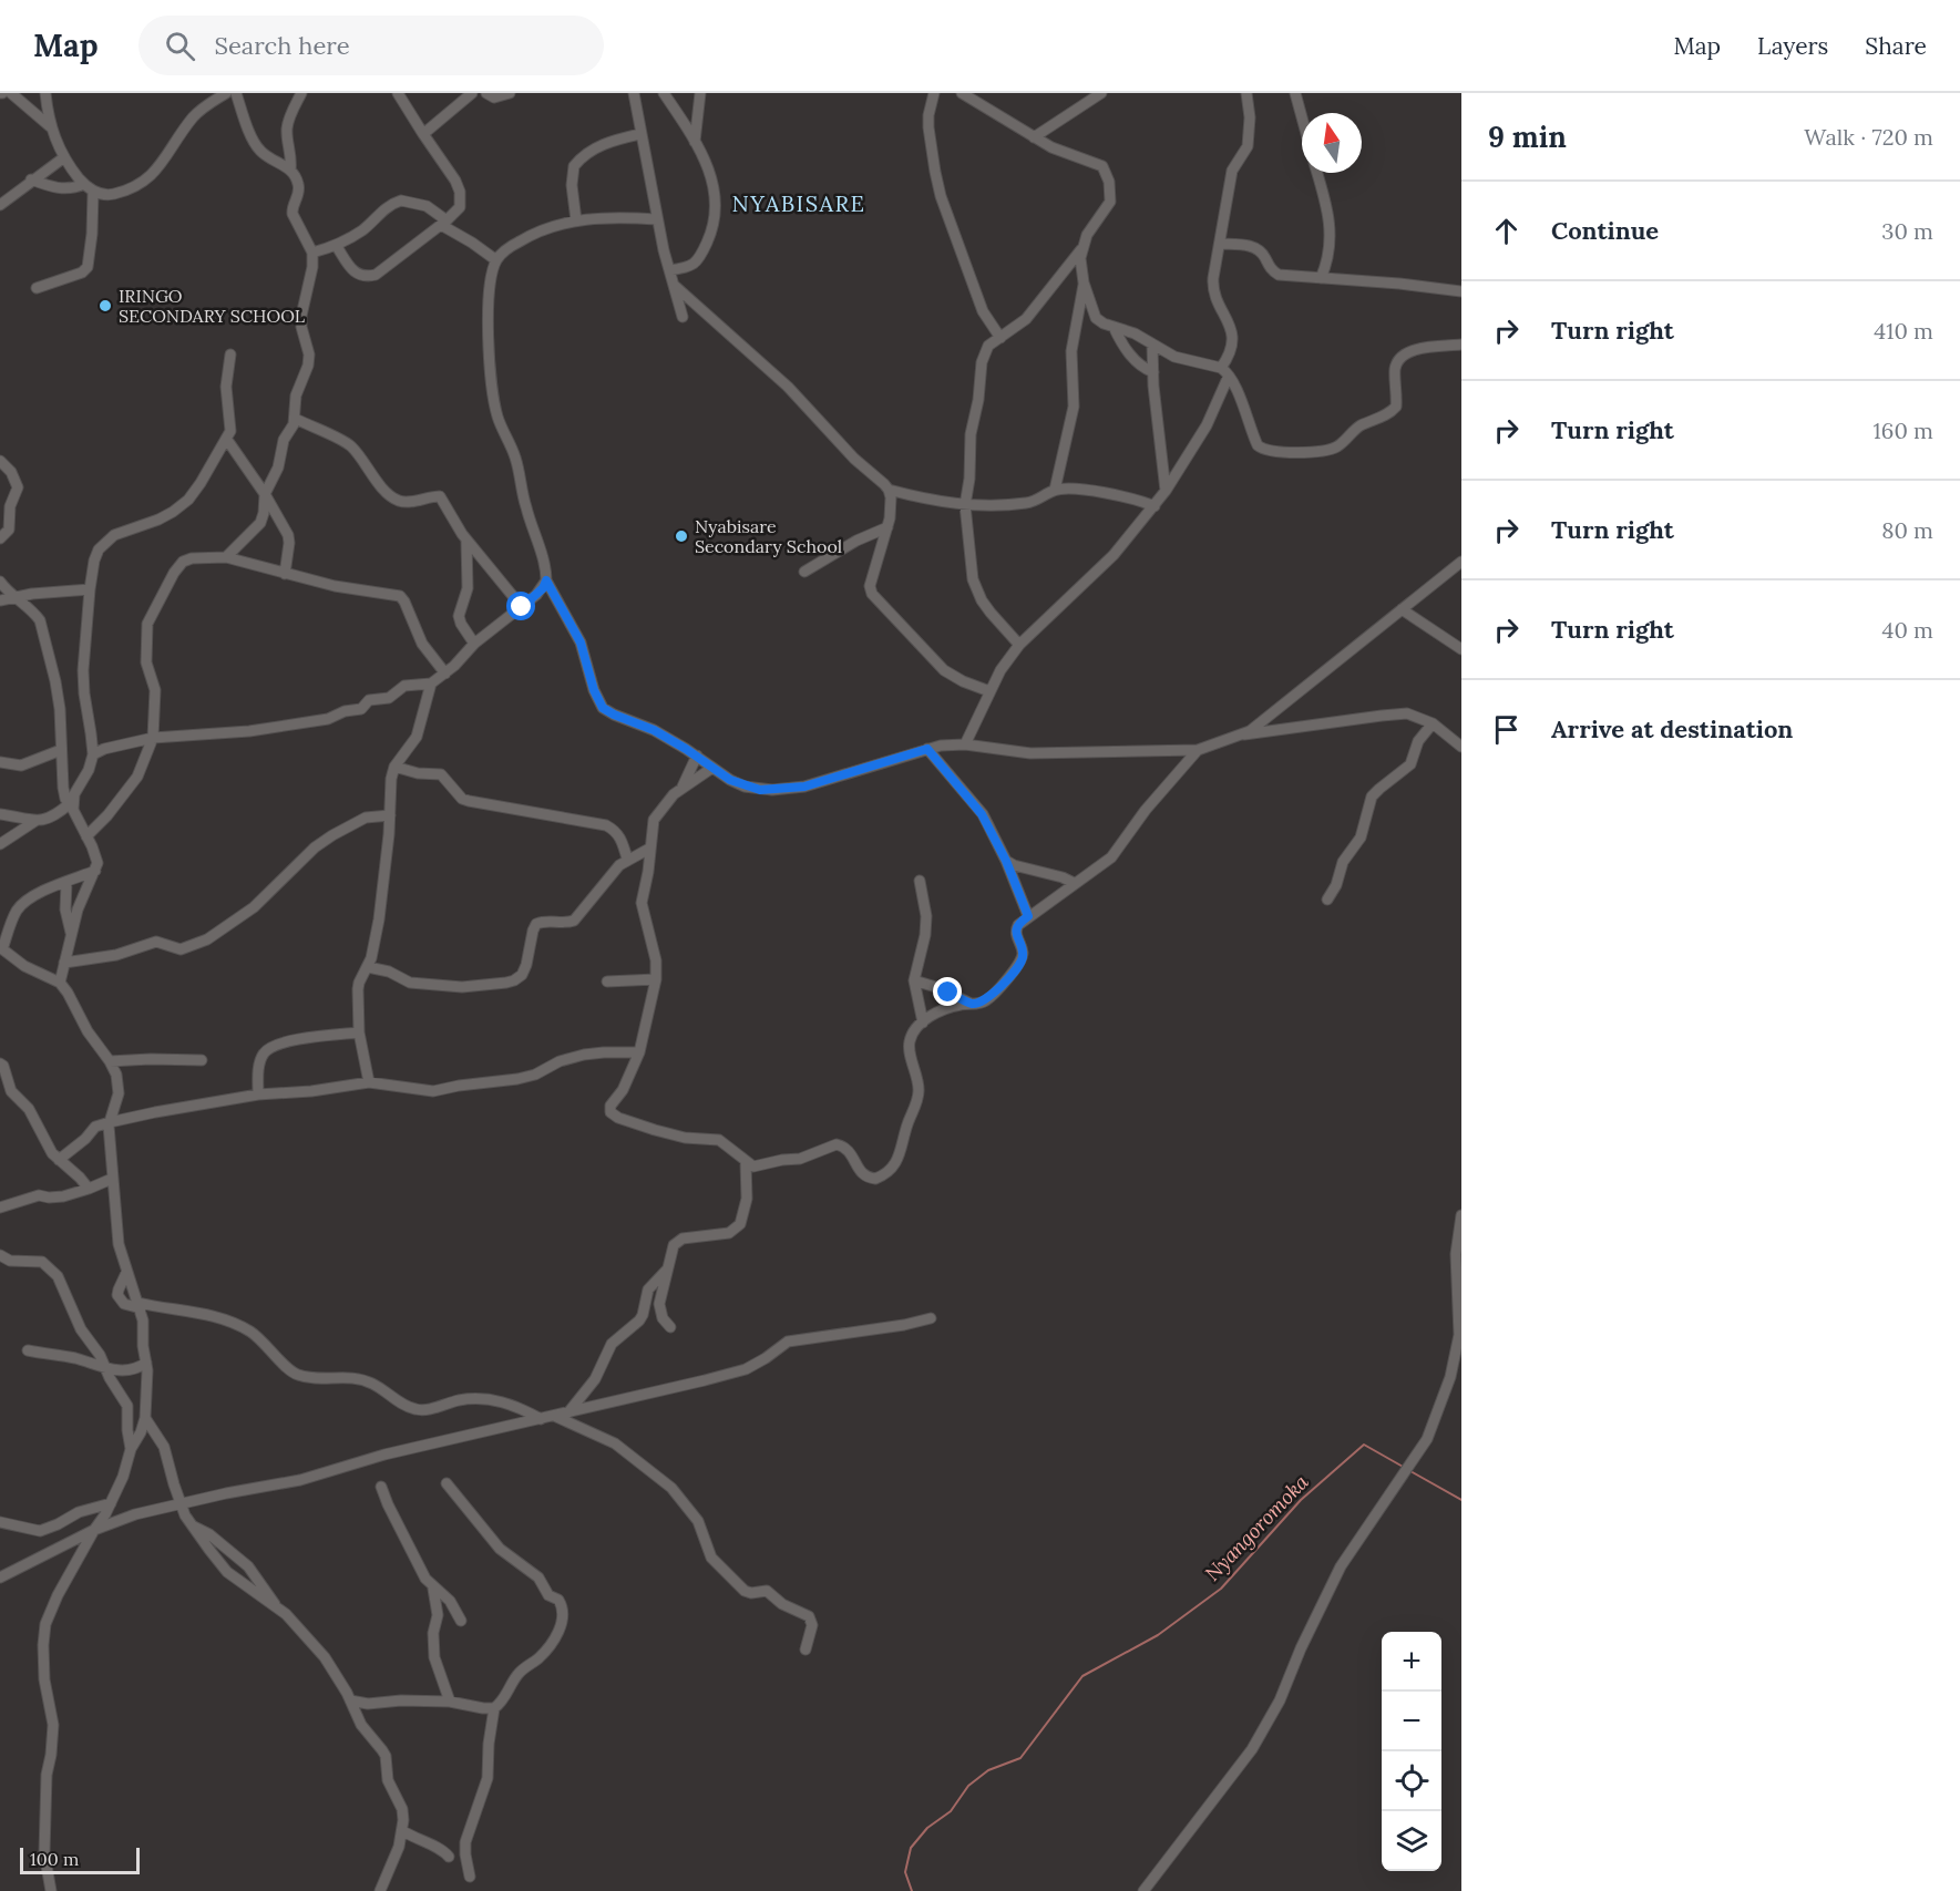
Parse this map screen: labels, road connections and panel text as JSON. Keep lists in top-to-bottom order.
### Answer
{
  "districts": ["NYABISARE"],
  "water": ["Nyangoromoka"],
  "places": ["IRINGO SECONDARY SCHOOL", "Nyabisare Secondary School"],
  "scale_bar": "100 m",
  "north": "top",
  "page": {
    "header": "Map",
    "search": "Search here",
    "nav": ["Map", "Layers", "Share"],
    "heading": ["9 min", "Walk · 720 m"],
    "list": [
      ["Continue", "30 m"],
      ["Turn right", "410 m"],
      ["Turn right", "160 m"],
      ["Turn right", "80 m"],
      ["Turn right", "40 m"],
      "Arrive at destination"
    ],
    "map_buttons": ["+", "−"],
    "scale": "100 m"
  }
}
